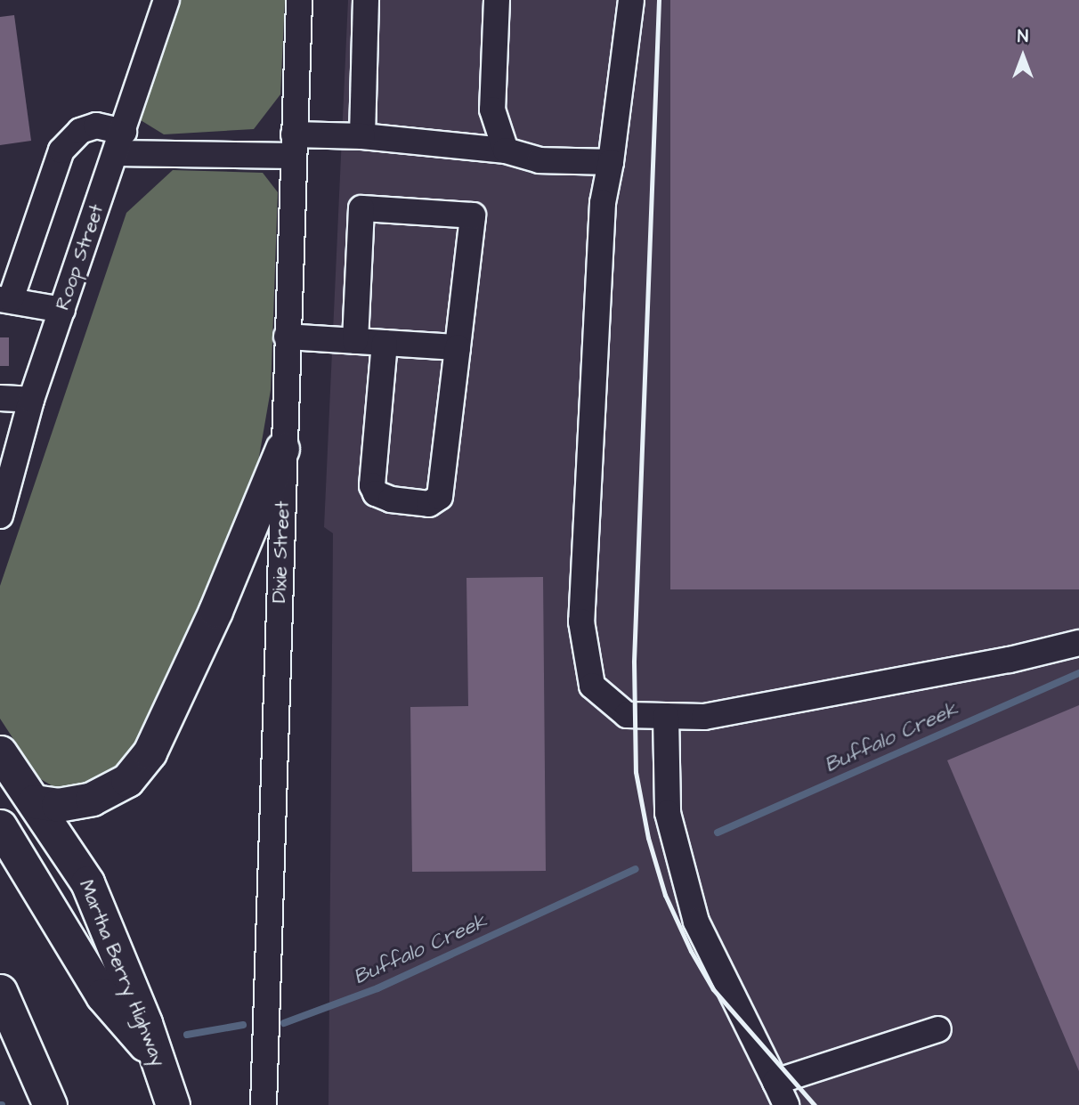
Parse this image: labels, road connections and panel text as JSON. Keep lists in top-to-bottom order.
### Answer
{
  "streets": {
    "main road": ["Martha Berry Highway"],
    "street": ["Roop Street", "Dixie Street"]
  },
  "water": ["Buffalo Creek"],
  "north": "top"
}
